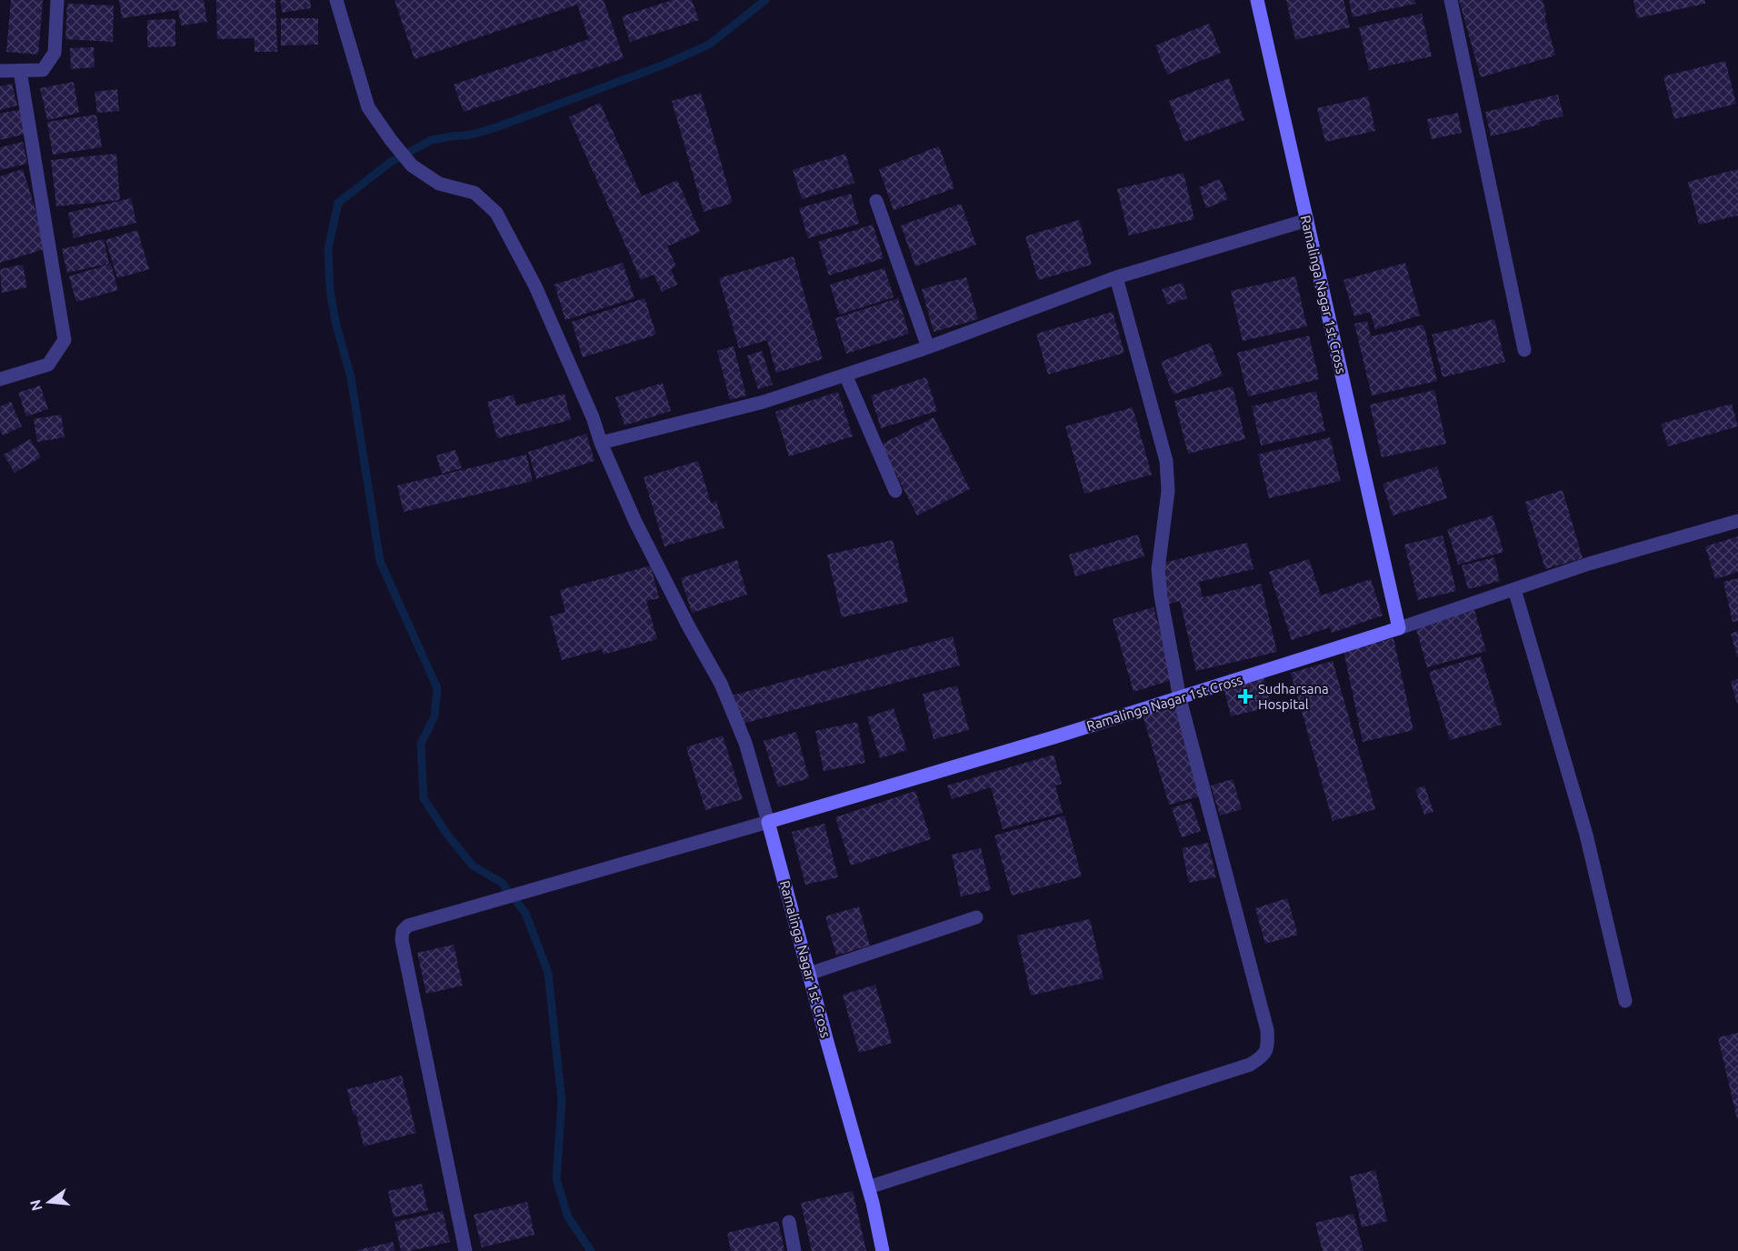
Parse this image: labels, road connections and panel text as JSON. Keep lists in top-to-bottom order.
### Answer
{
  "streets": {
    "street": ["Ramalinga Nagar 1st Cross"]
  },
  "places": {
    "health": ["Sudharsana Hospital"]
  },
  "north": "left"
}
